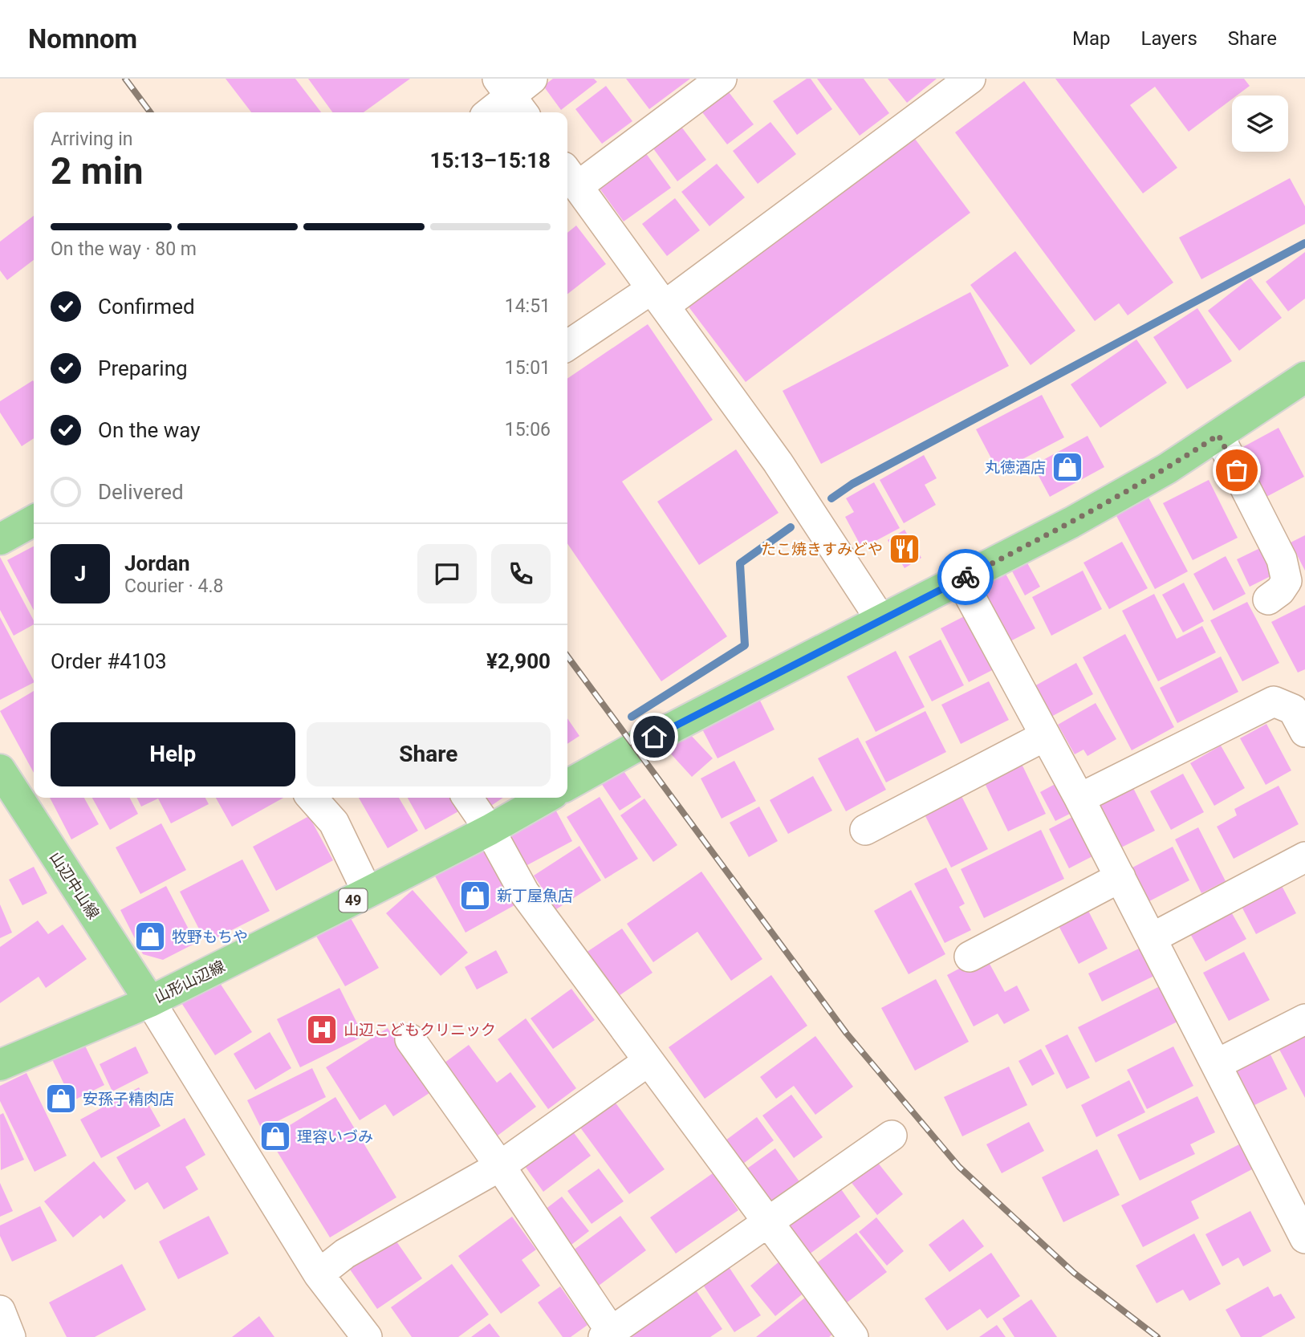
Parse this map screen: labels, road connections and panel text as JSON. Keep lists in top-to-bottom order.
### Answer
{
  "streets": {
    "main road": ["山辺中山線", "49", "山形山辺線"]
  },
  "crossings": [
    ["山辺中山線", "山形山辺線"]
  ],
  "places": {
    "shop": [
      "丸徳酒店",
      "新丁屋魚店",
      "牧野もちや",
      "安孫子精肉店",
      "理容いづみ"
    ],
    "restaurant": ["たこ焼きすみどや"],
    "hospital": ["山辺こどもクリニック"]
  },
  "page": {
    "header": "Nomnom",
    "nav": ["Map", "Layers", "Share"],
    "heading": ["2 min", "Arriving in", "15:13–15:18"],
    "panel": [
      "Jordan",
      "Courier · 4.8",
      "Order #4103",
      "¥2,900"
    ],
    "bar": "On the way · 80 m",
    "list": [
      ["Confirmed", "14:51"],
      ["Preparing", "15:01"],
      ["On the way", "15:06"],
      "Delivered"
    ],
    "round": "J",
    "buttons": ["Help", "Share"]
  }
}
